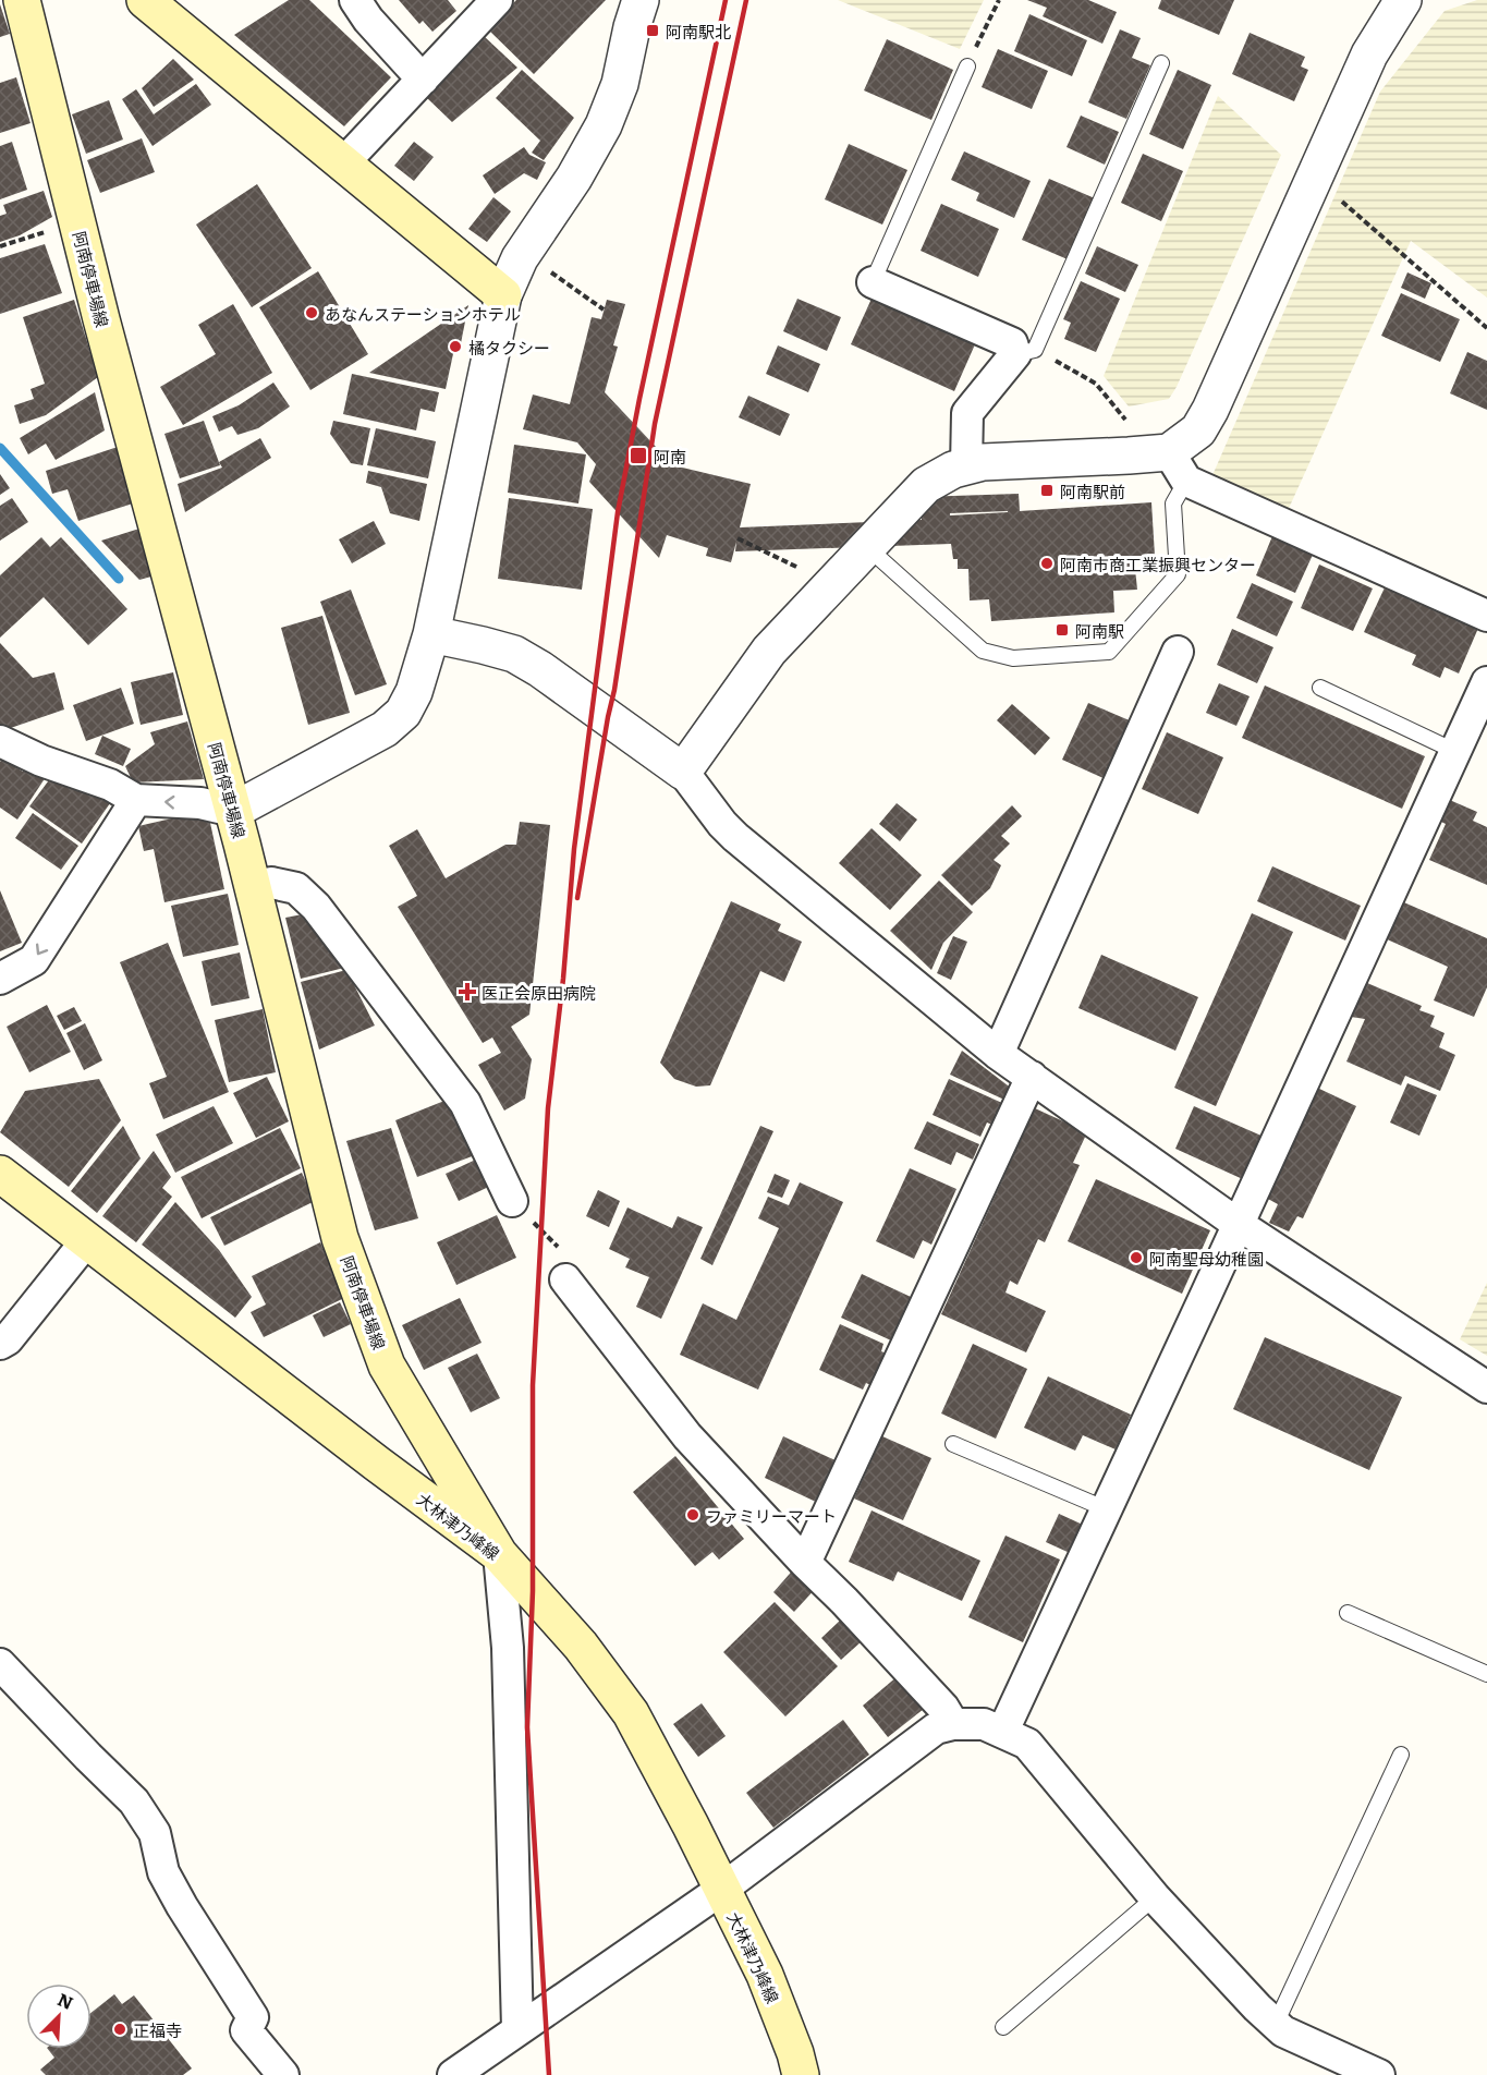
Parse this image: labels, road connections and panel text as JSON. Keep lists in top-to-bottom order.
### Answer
{
  "streets": {
    "main road": ["阿南停車場線", "大林津乃峰線"]
  },
  "crossings": [
    ["阿南停車場線", "大林津乃峰線"]
  ],
  "places": {
    "transit": [
      "阿南駅北",
      "阿南",
      "阿南駅前",
      "阿南駅"
    ],
    "other": [
      "あなんステーションホテル",
      "橘タクシー",
      "阿南市商工業振興センター",
      "阿南聖母幼稚園",
      "ファミリーマート",
      "正福寺"
    ],
    "health": ["医正会原田病院"]
  },
  "north": "top right"
}
